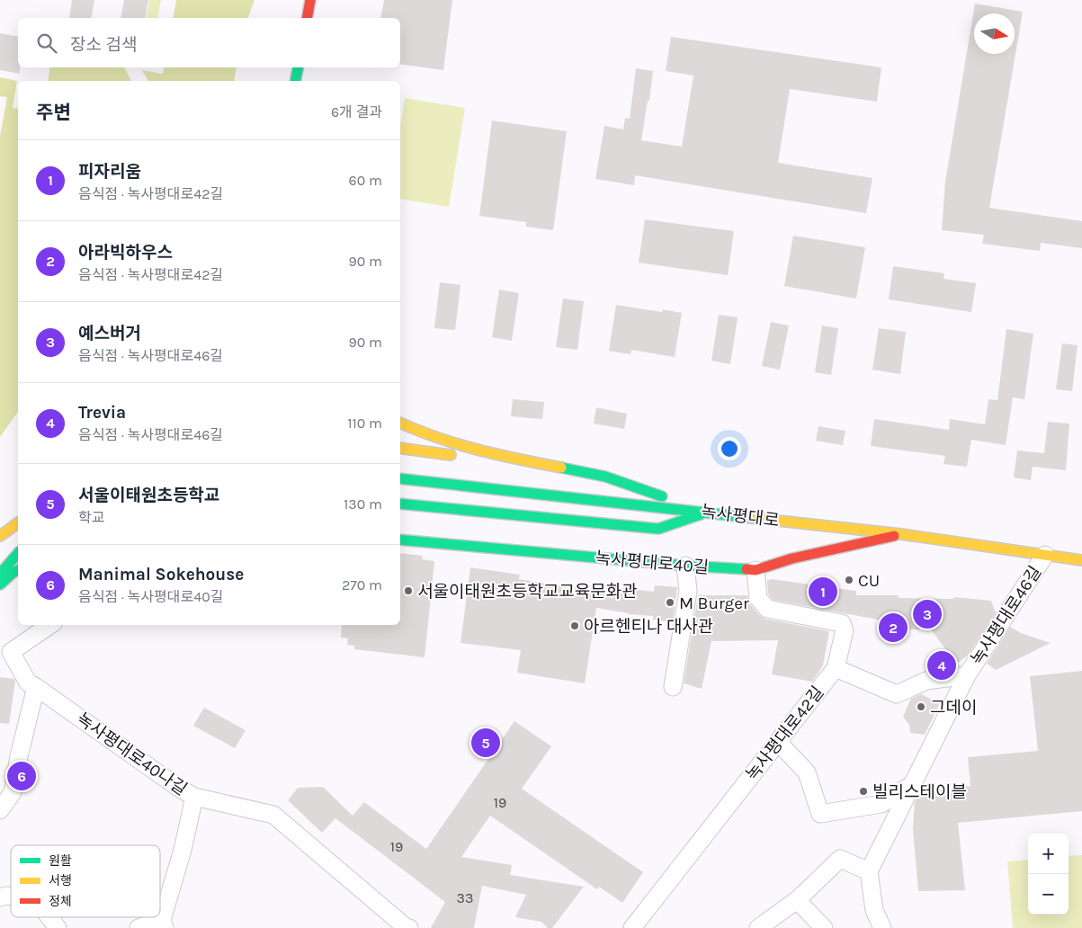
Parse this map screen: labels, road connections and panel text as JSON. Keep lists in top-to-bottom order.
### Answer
{
  "streets": {
    "main road": ["녹사평대로", "녹사평대로40길"],
    "street": ["녹사평대로46길", "녹사평대로42길", "녹사평대로40나길"]
  },
  "crossings": [
    ["녹사평대로", "녹사평대로40길"],
    ["녹사평대로", "녹사평대로46길"],
    ["녹사평대로40길", "녹사평대로42길"],
    ["녹사평대로46길", "녹사평대로42길"]
  ],
  "places": [
    "CU",
    "서울이태원초등학교교육문화관",
    "M Burger",
    "아르헨티나 대사관",
    "그데이",
    "빌리스테이블"
  ],
  "house_numbers": ["19", "19", "33"],
  "legend": ["원활", "서행", "정체"],
  "north": "right",
  "page": {
    "search": "장소 검색",
    "heading": ["주변", "6개 결과"],
    "list": [
      {
        "mark": "1",
        "name": "피자리움",
        "note": "음식점 · 녹사평대로42길",
        "value": "60 m"
      },
      {
        "mark": "2",
        "name": "아라빅하우스",
        "note": "음식점 · 녹사평대로42길",
        "value": "90 m"
      },
      {
        "mark": "3",
        "name": "예스버거",
        "note": "음식점 · 녹사평대로46길",
        "value": "90 m"
      },
      {
        "mark": "4",
        "name": "Trevia",
        "note": "음식점 · 녹사평대로46길",
        "value": "110 m"
      },
      {
        "mark": "5",
        "name": "서울이태원초등학교",
        "note": "학교",
        "value": "130 m"
      },
      {
        "mark": "6",
        "name": "Manimal Sokehouse",
        "note": "음식점 · 녹사평대로40길",
        "value": "270 m"
      }
    ],
    "pins": [
      "1",
      "3",
      "2",
      "4",
      "5",
      "6"
    ],
    "map_buttons": ["+", "−"]
  }
}
